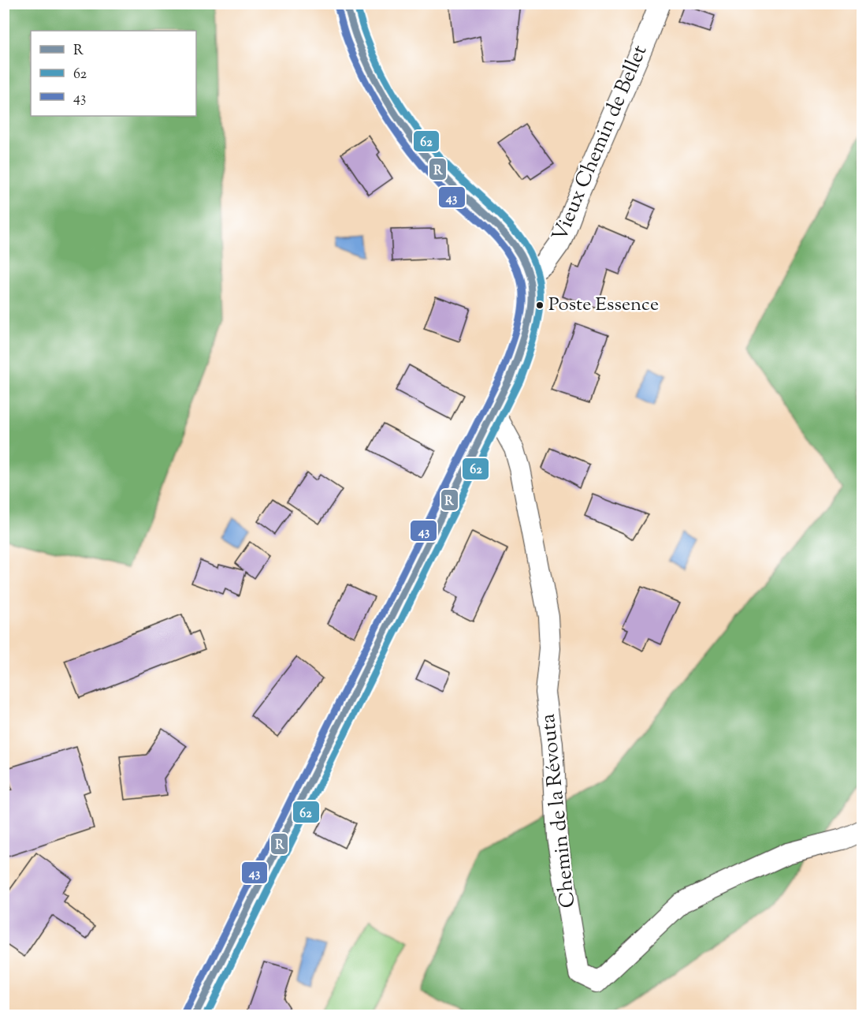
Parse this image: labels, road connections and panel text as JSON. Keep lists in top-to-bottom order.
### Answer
{
  "streets": {
    "street": ["Vieux Chemin de Bellet", "Chemin de la Révouta"]
  },
  "places": ["Poste Essence"],
  "lines": ["transit line R", "transit line 62", "transit line 43"],
  "legend": ["R", "62", "43"]
}
